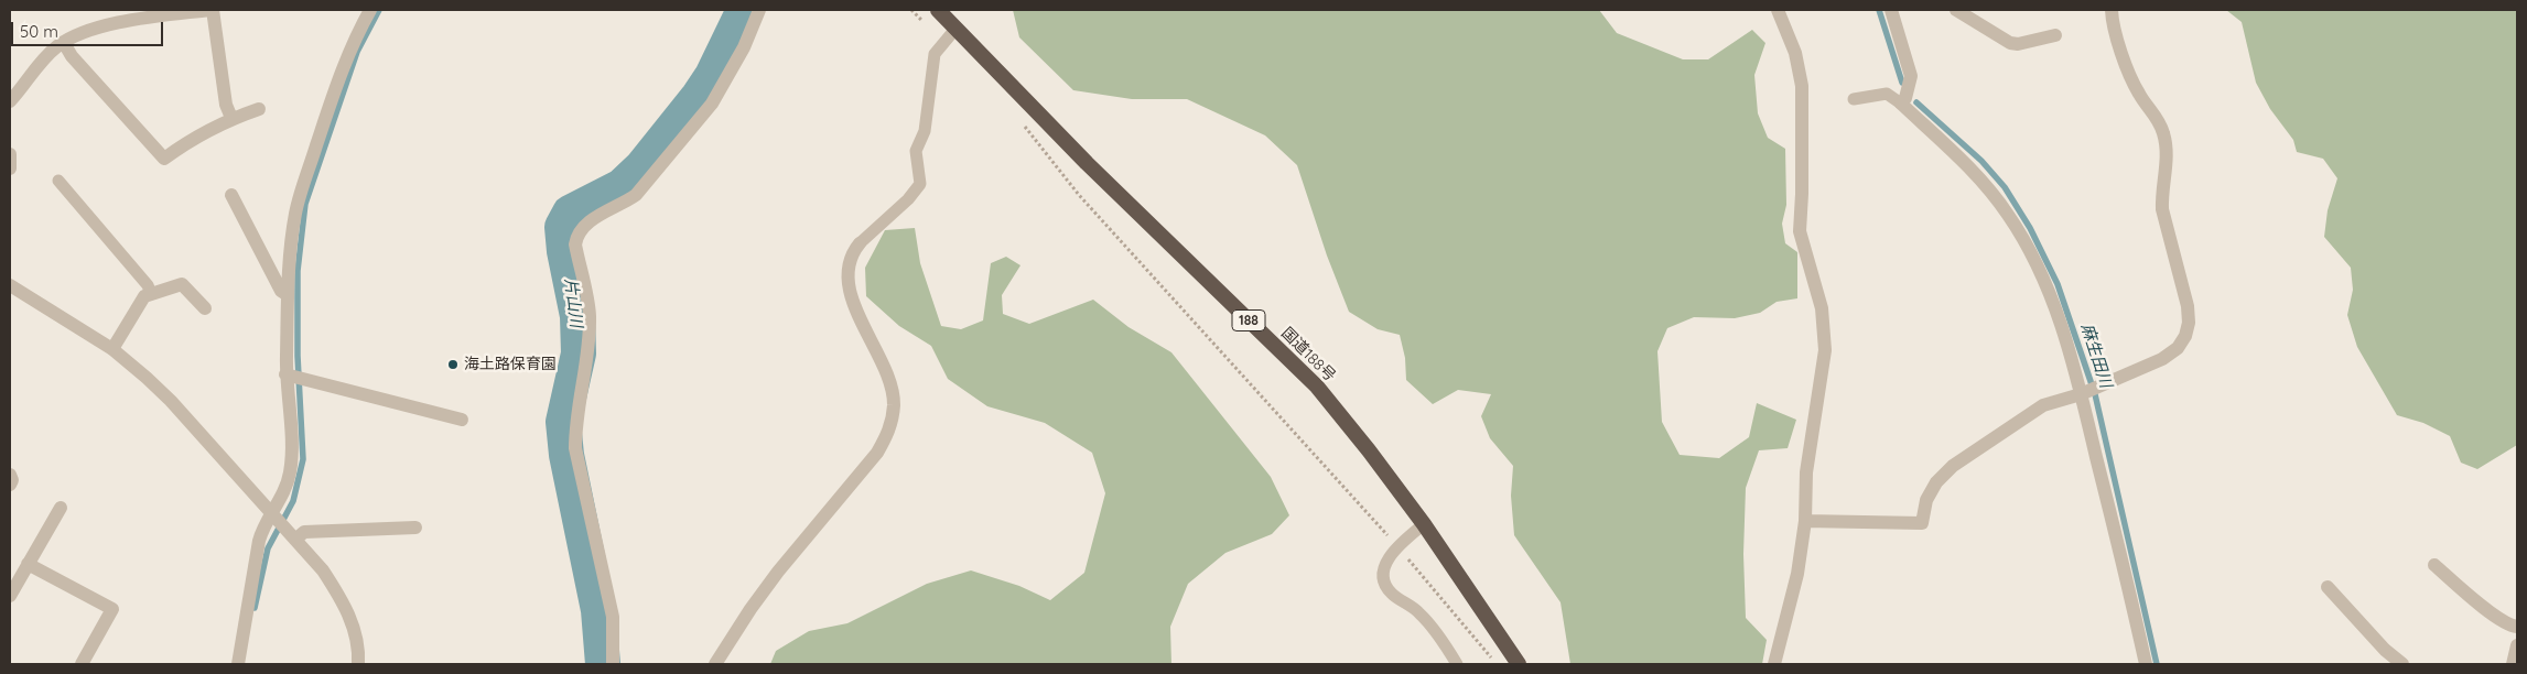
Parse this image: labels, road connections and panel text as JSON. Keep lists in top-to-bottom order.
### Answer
{
  "streets": {
    "highway": ["188", "国道188号"]
  },
  "water": ["片山川", "麻生田川"],
  "places": ["海土路保育園"],
  "scale_bar": "50 m"
}
